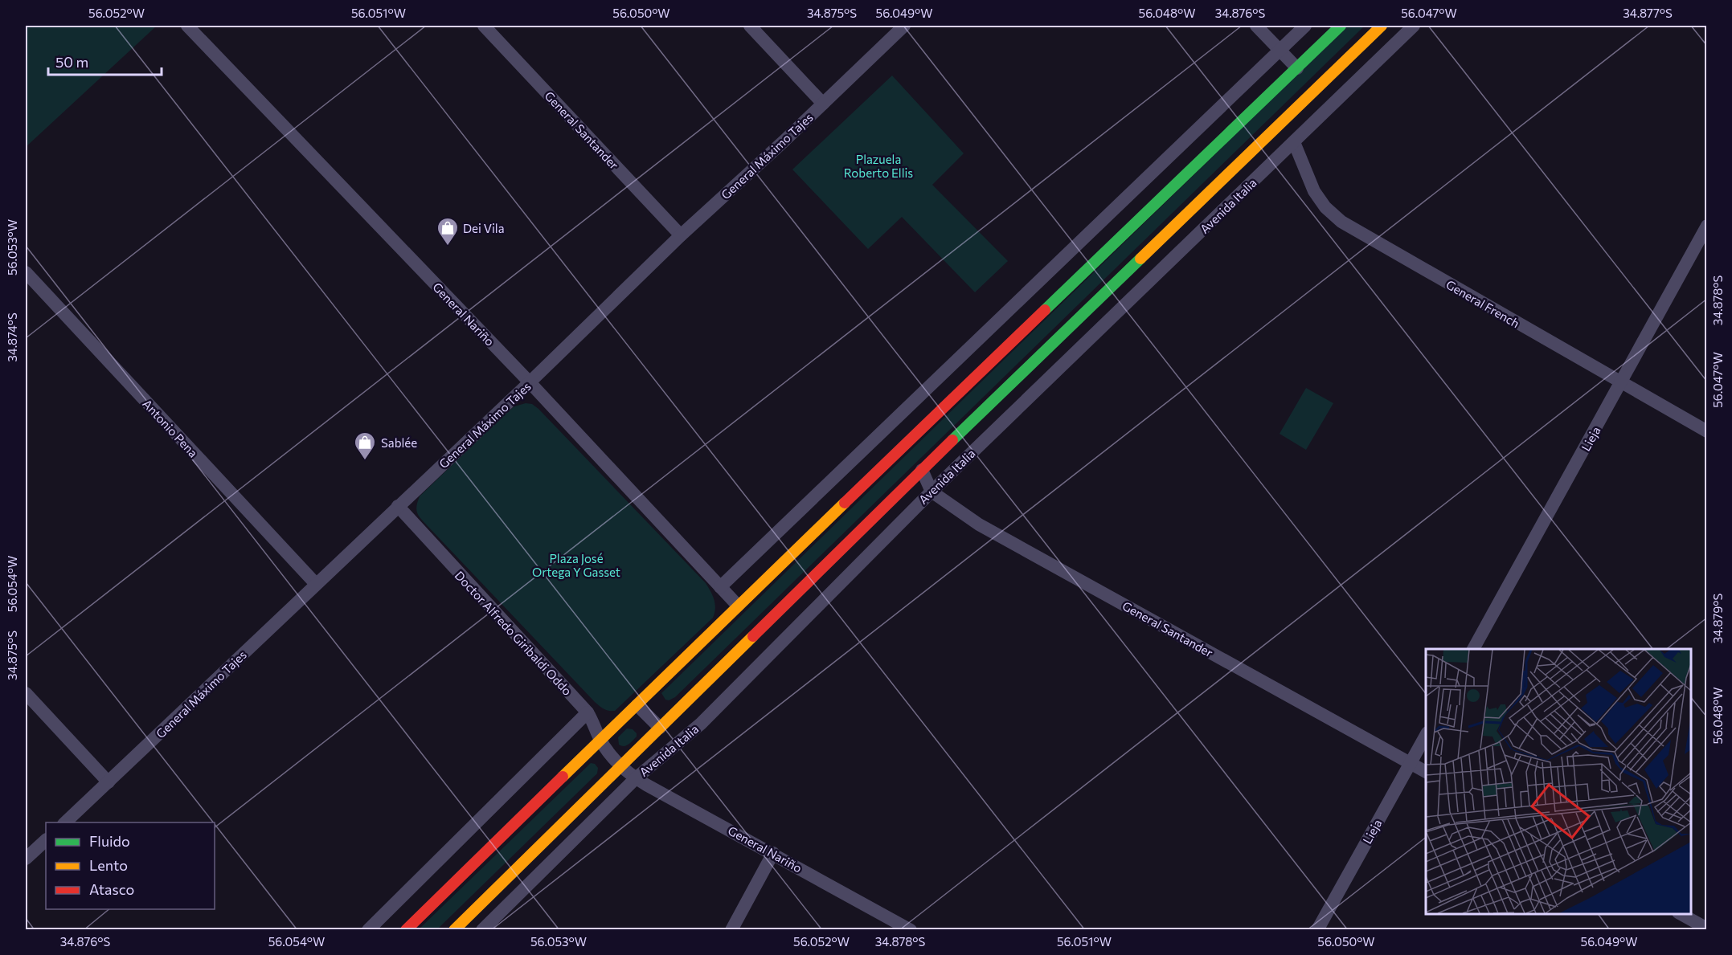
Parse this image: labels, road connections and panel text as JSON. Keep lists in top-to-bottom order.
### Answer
{
  "streets": {
    "main road": ["Avenida Italia"],
    "street": [
      "General Santander",
      "General Máximo Tajes",
      "General French",
      "General Nariño",
      "Antonio Pena",
      "Lieja",
      "Doctor Alfredo Giribaldi Oddo"
    ]
  },
  "crossings": [
    ["General Santander", "General Máximo Tajes"],
    ["General Santander", "Avenida Italia"],
    ["General Santander", "Lieja"],
    ["General Máximo Tajes", "General Nariño"],
    ["General Máximo Tajes", "Antonio Pena"],
    ["General Máximo Tajes", "Doctor Alfredo Giribaldi Oddo"],
    ["Avenida Italia", "General French"],
    ["Avenida Italia", "General Nariño"],
    ["Avenida Italia", "Doctor Alfredo Giribaldi Oddo"],
    ["General French", "Lieja"],
    ["General Nariño", "Doctor Alfredo Giribaldi Oddo"]
  ],
  "parks": ["Plazuela Roberto Ellis", "Plaza José Ortega Y Gasset"],
  "places": {
    "shop": ["Dei Vila", "Sablée"]
  },
  "legend": ["Fluido", "Lento", "Atasco"],
  "scale_bar": "50 m",
  "coordinates": [
    "56.052°W",
    "56.051°W",
    "56.050°W",
    "34.875°S",
    "56.049°W",
    "56.048°W",
    "34.876°S",
    "56.047°W",
    "34.877°S",
    "56.053°W",
    "34.878°S",
    "34.874°S",
    "56.054°W",
    "34.879°S"
  ]
}
